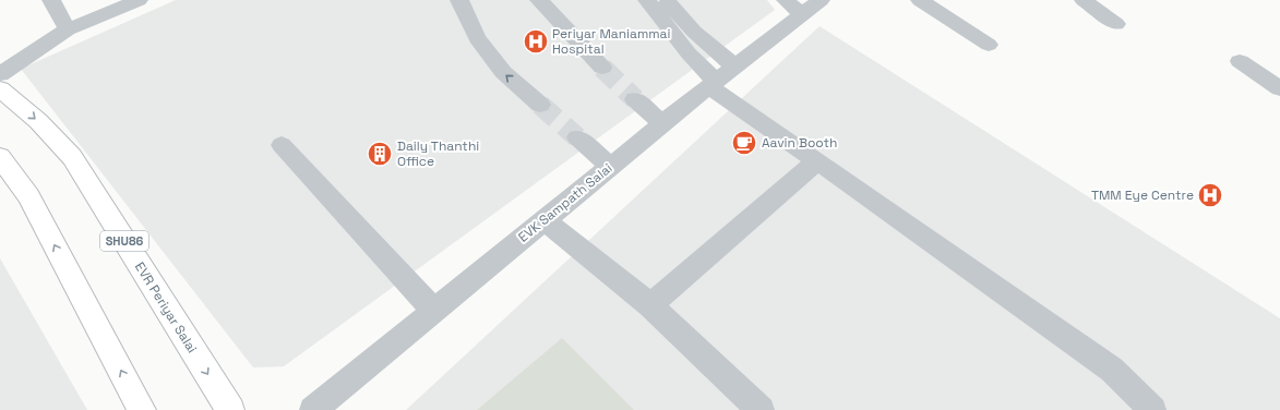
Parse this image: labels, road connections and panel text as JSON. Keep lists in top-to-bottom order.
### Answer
{
  "streets": {
    "main road": ["SHU86", "EVR Periyar Salai"],
    "street": ["EVK Sampath Salai"]
  },
  "places": {
    "hospital": ["Periyar Maniammai Hospital", "TMM Eye Centre"],
    "cafe": ["Aavin Booth"],
    "building": ["Daily Thanthi Office"]
  }
}
